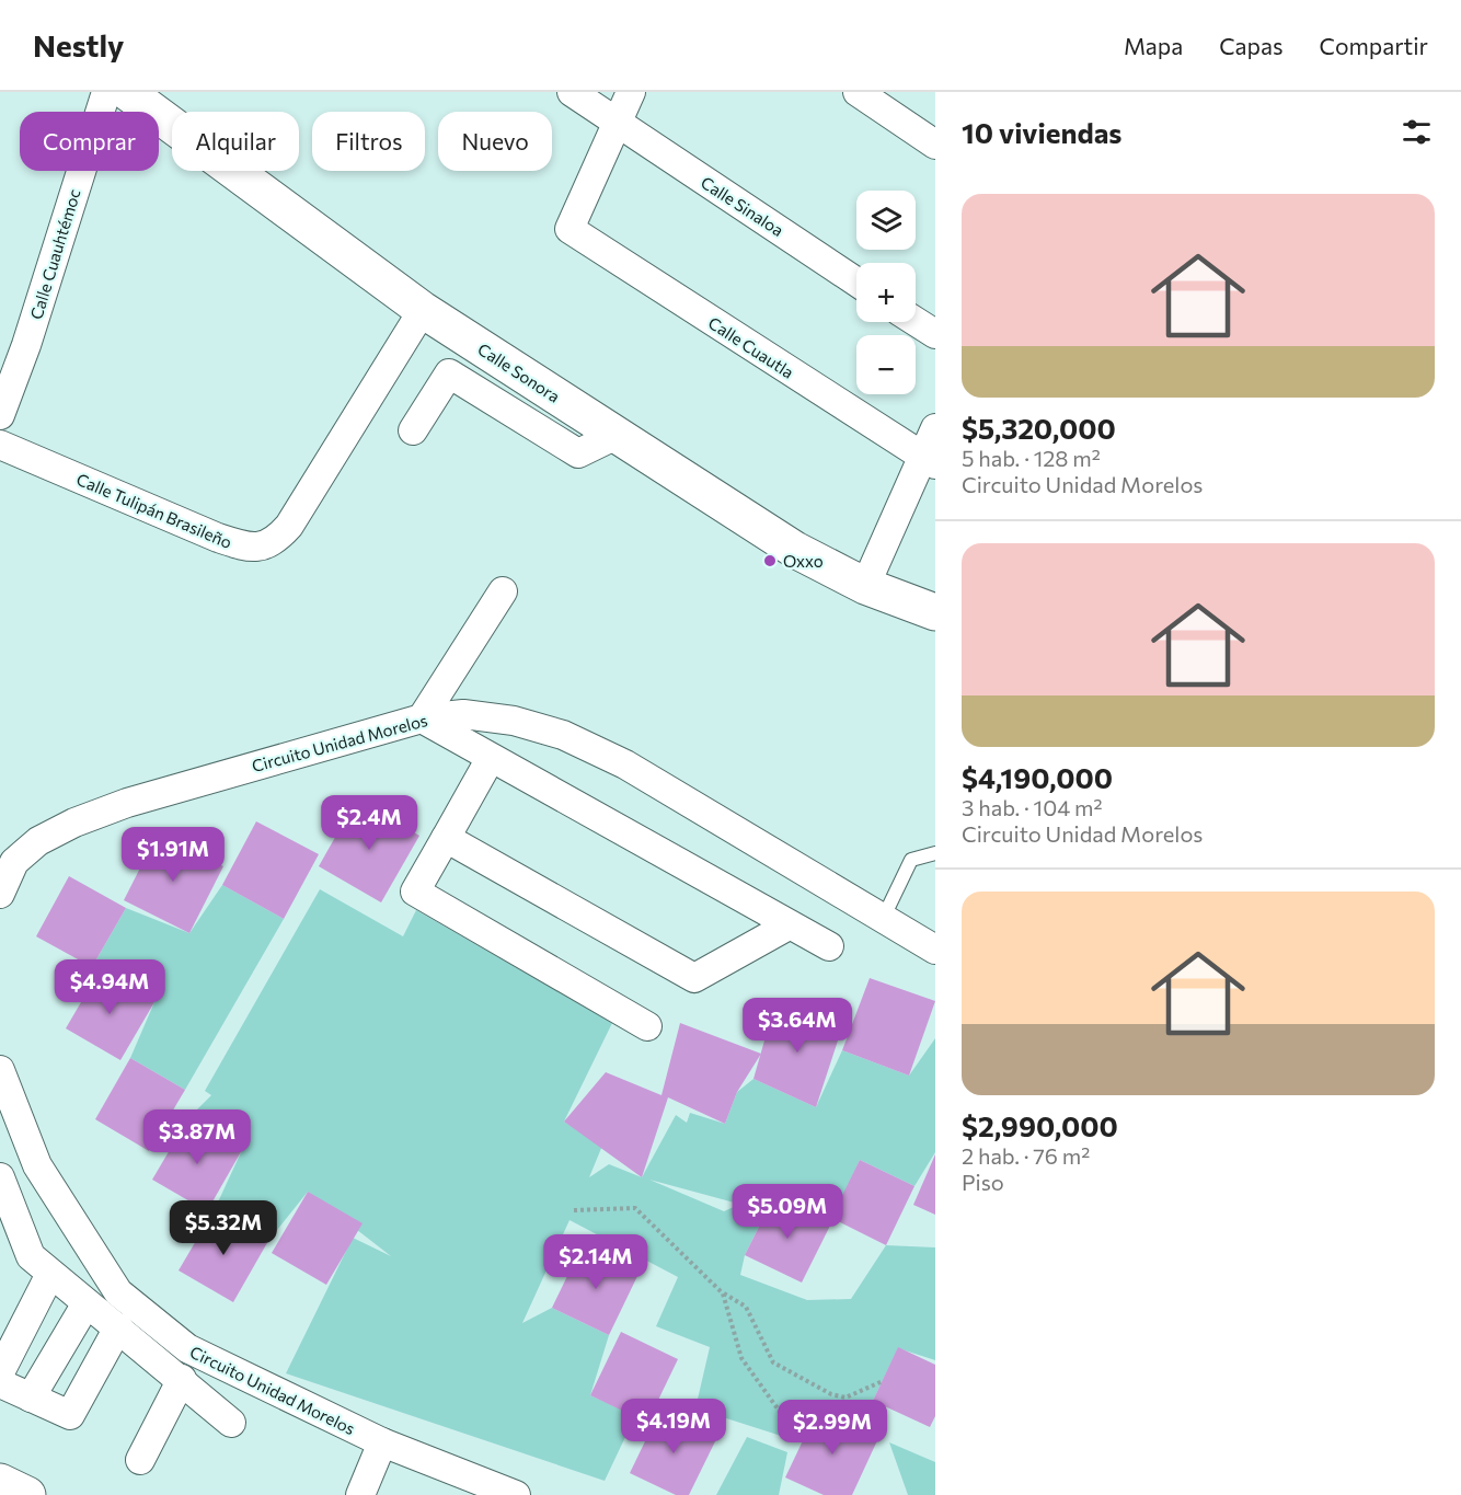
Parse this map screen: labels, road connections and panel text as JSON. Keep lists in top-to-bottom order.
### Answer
{
  "streets": {
    "street": [
      "Calle Sinaloa",
      "Calle Cuauhtémoc",
      "Calle Cuautla",
      "Calle Sonora",
      "Calle Tulipán Brasileño",
      "Circuito Unidad Morelos"
    ]
  },
  "crossings": [
    ["Calle Sinaloa", "Calle Cuautla"],
    ["Calle Sonora", "Calle Tulipán Brasileño"]
  ],
  "places": ["Oxxo"],
  "page": {
    "header": "Nestly",
    "nav": ["Mapa", "Capas", "Compartir"],
    "heading": "10 viviendas",
    "chip": [
      "Comprar",
      "Alquilar",
      "Filtros",
      "Nuevo"
    ],
    "list": [
      {
        "name": "$5,320,000",
        "note": "5 hab. · 128 m² · Circuito Unidad Morelos"
      },
      {
        "name": "$4,190,000",
        "note": "3 hab. · 104 m² · Circuito Unidad Morelos"
      },
      {
        "name": "$2,990,000",
        "note": "2 hab. · 76 m² · Piso"
      }
    ],
    "map_buttons": ["+", "−"],
    "price": [
      "$2.4M",
      "$1.91M",
      "$4.94M",
      "$3.64M",
      "$3.87M",
      "$5.09M",
      "$5.32M",
      "$2.14M",
      "$4.19M",
      "$2.99M"
    ]
  }
}
